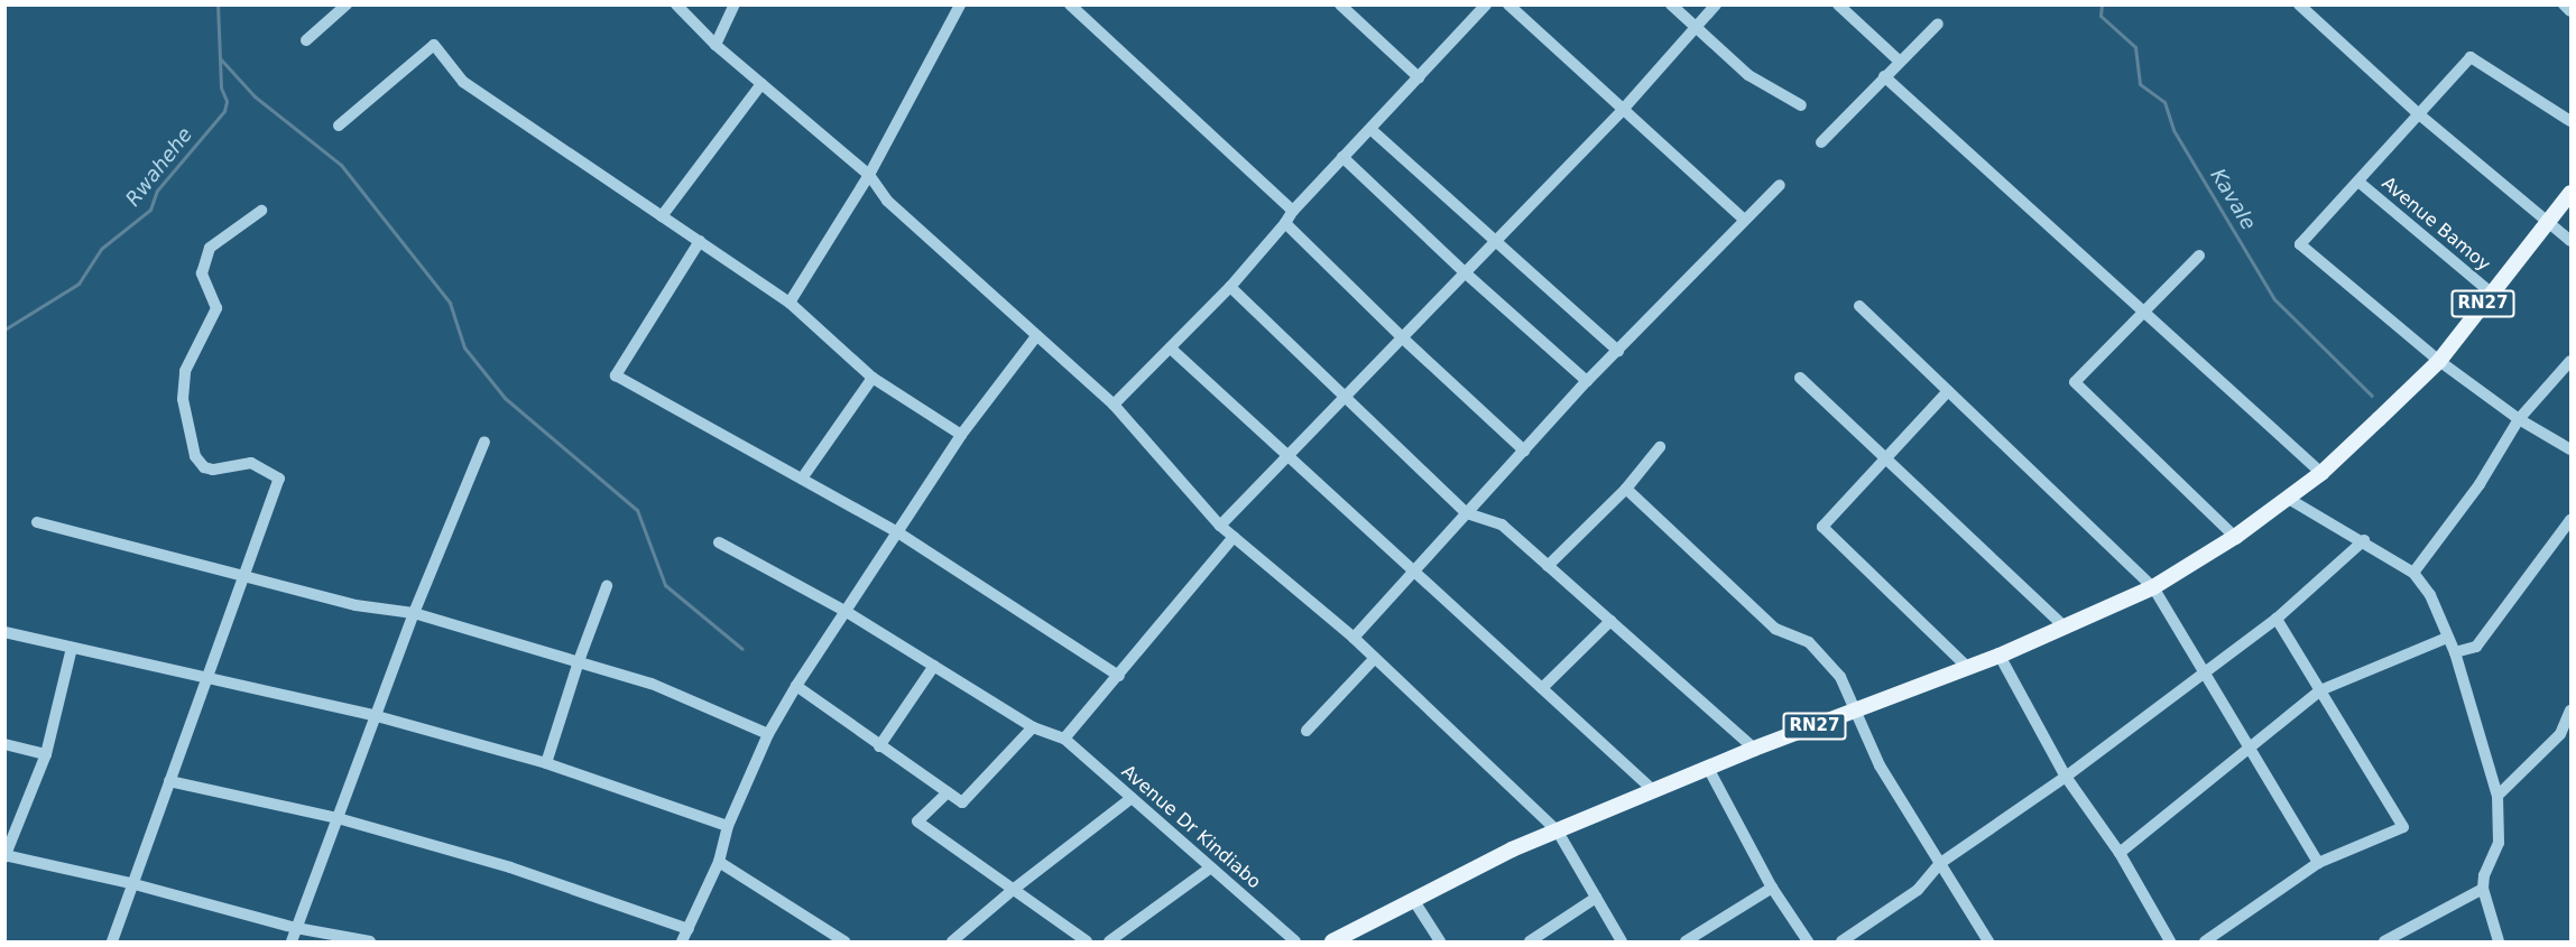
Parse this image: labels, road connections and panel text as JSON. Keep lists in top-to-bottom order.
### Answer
{
  "streets": {
    "main road": ["RN27"],
    "street": ["Avenue Bamoy", "Avenue Dr Kindiabo"]
  },
  "crossings": [
    ["Avenue Bamoy", "RN27"]
  ],
  "water": ["Rwahehe", "Kavale"]
}
